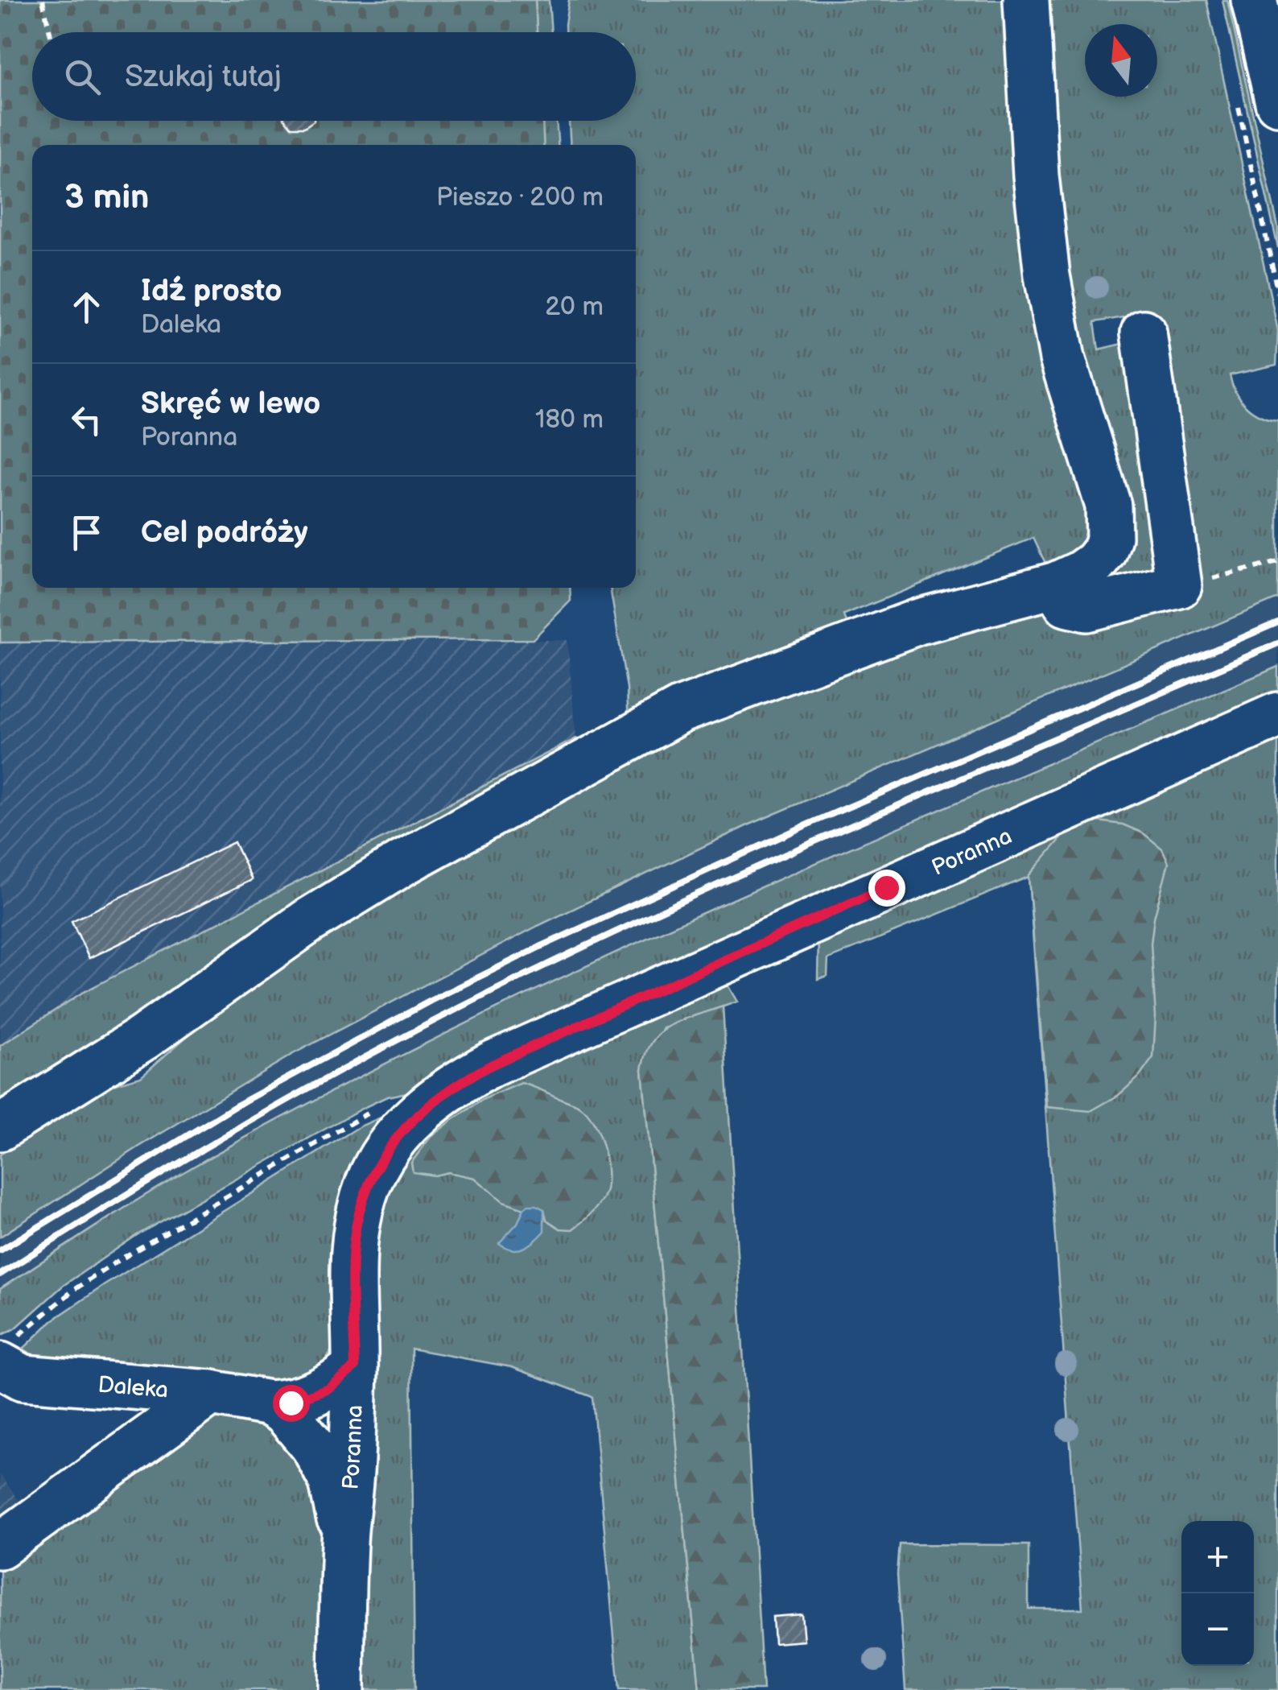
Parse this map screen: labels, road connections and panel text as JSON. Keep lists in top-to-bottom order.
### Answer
{
  "streets": {
    "street": ["Poranna", "Daleka"]
  },
  "crossings": [
    ["Poranna", "Daleka"]
  ],
  "north": "top",
  "page": {
    "search": "Szukaj tutaj",
    "heading": ["3 min", "Pieszo · 200 m"],
    "list": [
      ["Idź prosto", "Daleka", "20 m"],
      ["Skręć w lewo", "Poranna", "180 m"],
      "Cel podróży"
    ],
    "map_buttons": ["+", "−"]
  }
}
